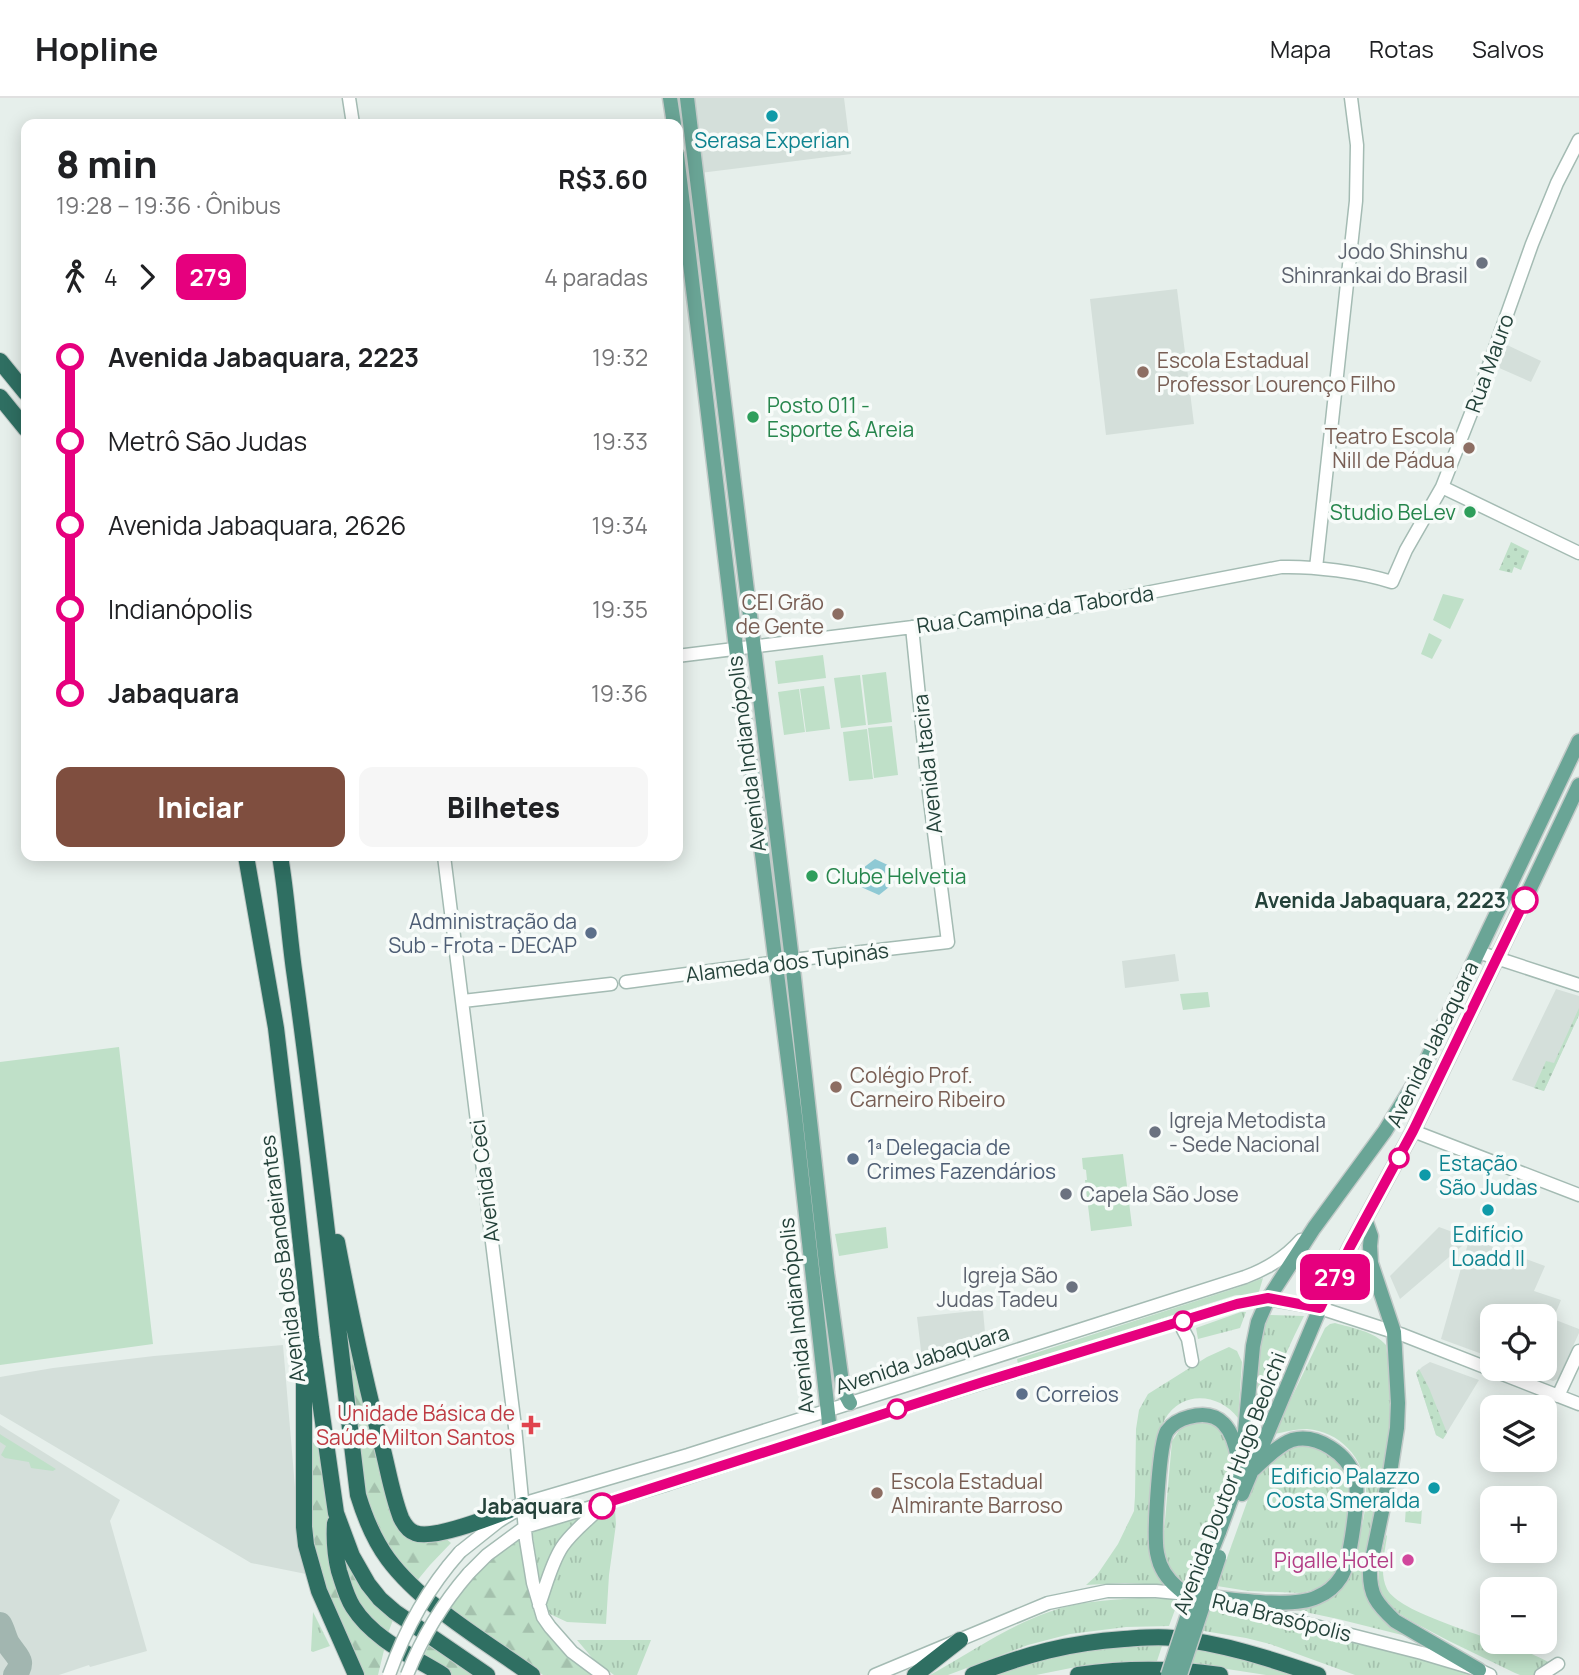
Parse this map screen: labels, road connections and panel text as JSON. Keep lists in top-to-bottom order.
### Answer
{
  "streets": {
    "highway": ["Avenida dos Bandeirantes"],
    "main road": ["Avenida Indianópolis", "Avenida Jabaquara", "Avenida Doutor Hugo Beolchi"],
    "street": [
      "Rua Mauro",
      "Rua Campina da Taborda",
      "Avenida Itacira",
      "Alameda dos Tupinás",
      "Avenida Ceci",
      "Rua Brasópolis"
    ]
  },
  "crossings": [
    ["Rua Mauro", "Rua Campina da Taborda"],
    ["Rua Campina da Taborda", "Avenida Indianópolis"],
    ["Rua Campina da Taborda", "Avenida Itacira"],
    ["Avenida Indianópolis", "Alameda dos Tupinás"],
    ["Avenida Indianópolis", "Avenida Jabaquara"],
    ["Avenida Itacira", "Alameda dos Tupinás"],
    ["Alameda dos Tupinás", "Avenida Ceci"],
    ["Avenida Jabaquara", "Avenida Ceci"],
    ["Avenida Jabaquara", "Avenida Doutor Hugo Beolchi"]
  ],
  "places": {
    "other": [
      "Serasa Experian",
      "Jodo Shinshu Shinrankai do Brasil",
      "Escola Estadual Professor Lourenço Filho",
      "Posto 011 - Esporte & Areia",
      "Teatro Escola Nill de Pádua",
      "Studio BeLev",
      "CEI Grão de Gente",
      "Clube Helvetia",
      "Avenida Jabaquara, 2223",
      "Administração da Sub - Frota - DECAP",
      "Colégio Prof. Carneiro Ribeiro",
      "Igreja Metodista - Sede Nacional",
      "1ª Delegacia de Crimes Fazendários",
      "Estação São Judas",
      "Capela São Jose",
      "Edifício Loadd II",
      "Igreja São Judas Tadeu",
      "Correios",
      "Edificio Palazzo Costa Smeralda",
      "Escola Estadual Almirante Barroso",
      "Jabaquara",
      "Pigalle Hotel"
    ],
    "health": ["Unidade Básica de Saúde Milton Santos"]
  },
  "lines": ["bus line 279"],
  "page": {
    "header": "Hopline",
    "nav": ["Mapa", "Rotas", "Salvos"],
    "on_map": "279",
    "heading": ["8 min", "19:28 – 19:36 · Ônibus", "R$3.60"],
    "legs": ["4", "279", "4 paradas"],
    "list": [
      {
        "name": "Avenida Jabaquara, 2223",
        "value": "19:32"
      },
      {
        "name": "Metrô São Judas",
        "value": "19:33"
      },
      {
        "name": "Avenida Jabaquara, 2626",
        "value": "19:34"
      },
      {
        "name": "Indianópolis",
        "value": "19:35"
      },
      {
        "name": "Jabaquara",
        "value": "19:36"
      }
    ],
    "buttons": ["Iniciar", "Bilhetes"],
    "map_buttons": ["+", "−"]
  }
}
